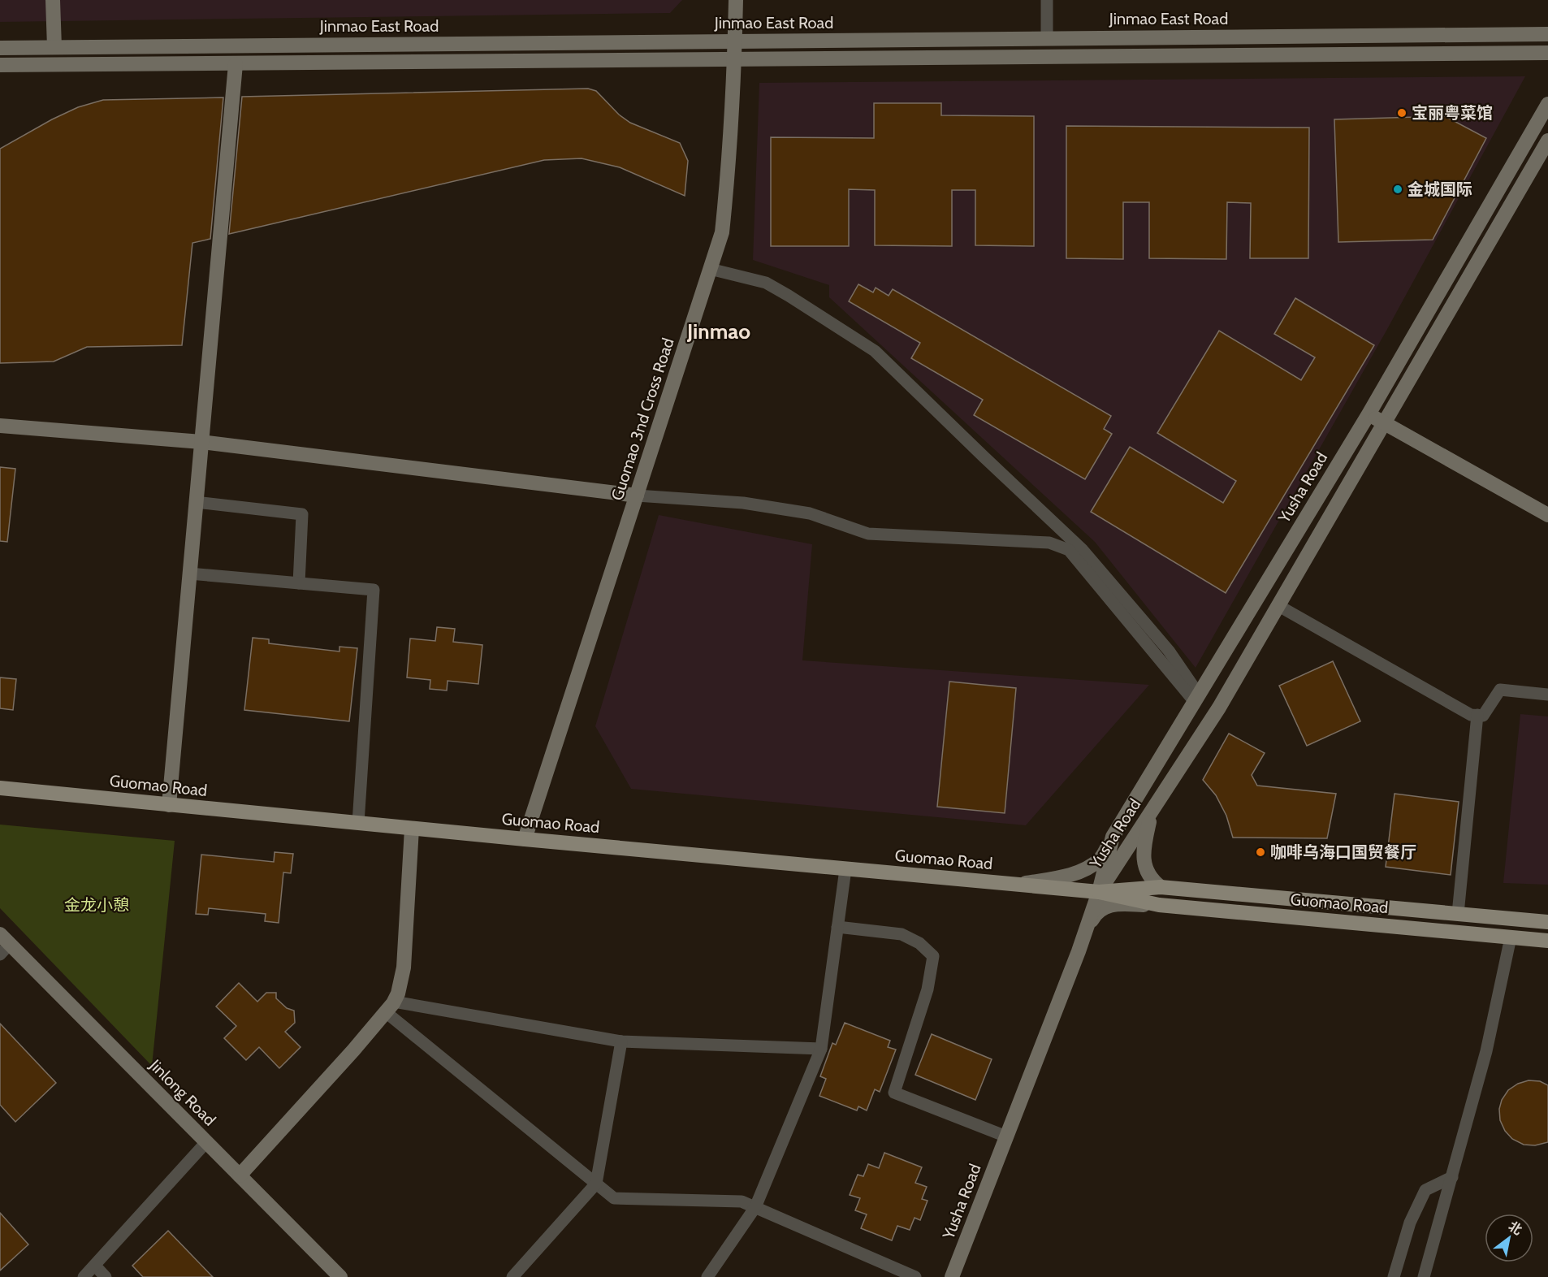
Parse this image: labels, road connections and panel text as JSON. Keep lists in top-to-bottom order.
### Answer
{
  "streets": {
    "main road": [
      "Jinmao East Road",
      "Guomao 3nd Cross Road",
      "Yusha Road",
      "Guomao Road",
      "Jinlong Road"
    ]
  },
  "crossings": [
    ["Jinmao East Road", "Guomao 3nd Cross Road"],
    ["Guomao 3nd Cross Road", "Guomao Road"],
    ["Yusha Road", "Guomao Road"]
  ],
  "districts": ["Jinmao"],
  "parks": ["金龙小憩"],
  "places": ["宝丽粤菜馆", "金城国际", "咖啡乌海口国贸餐厅"],
  "north": "top right"
}
